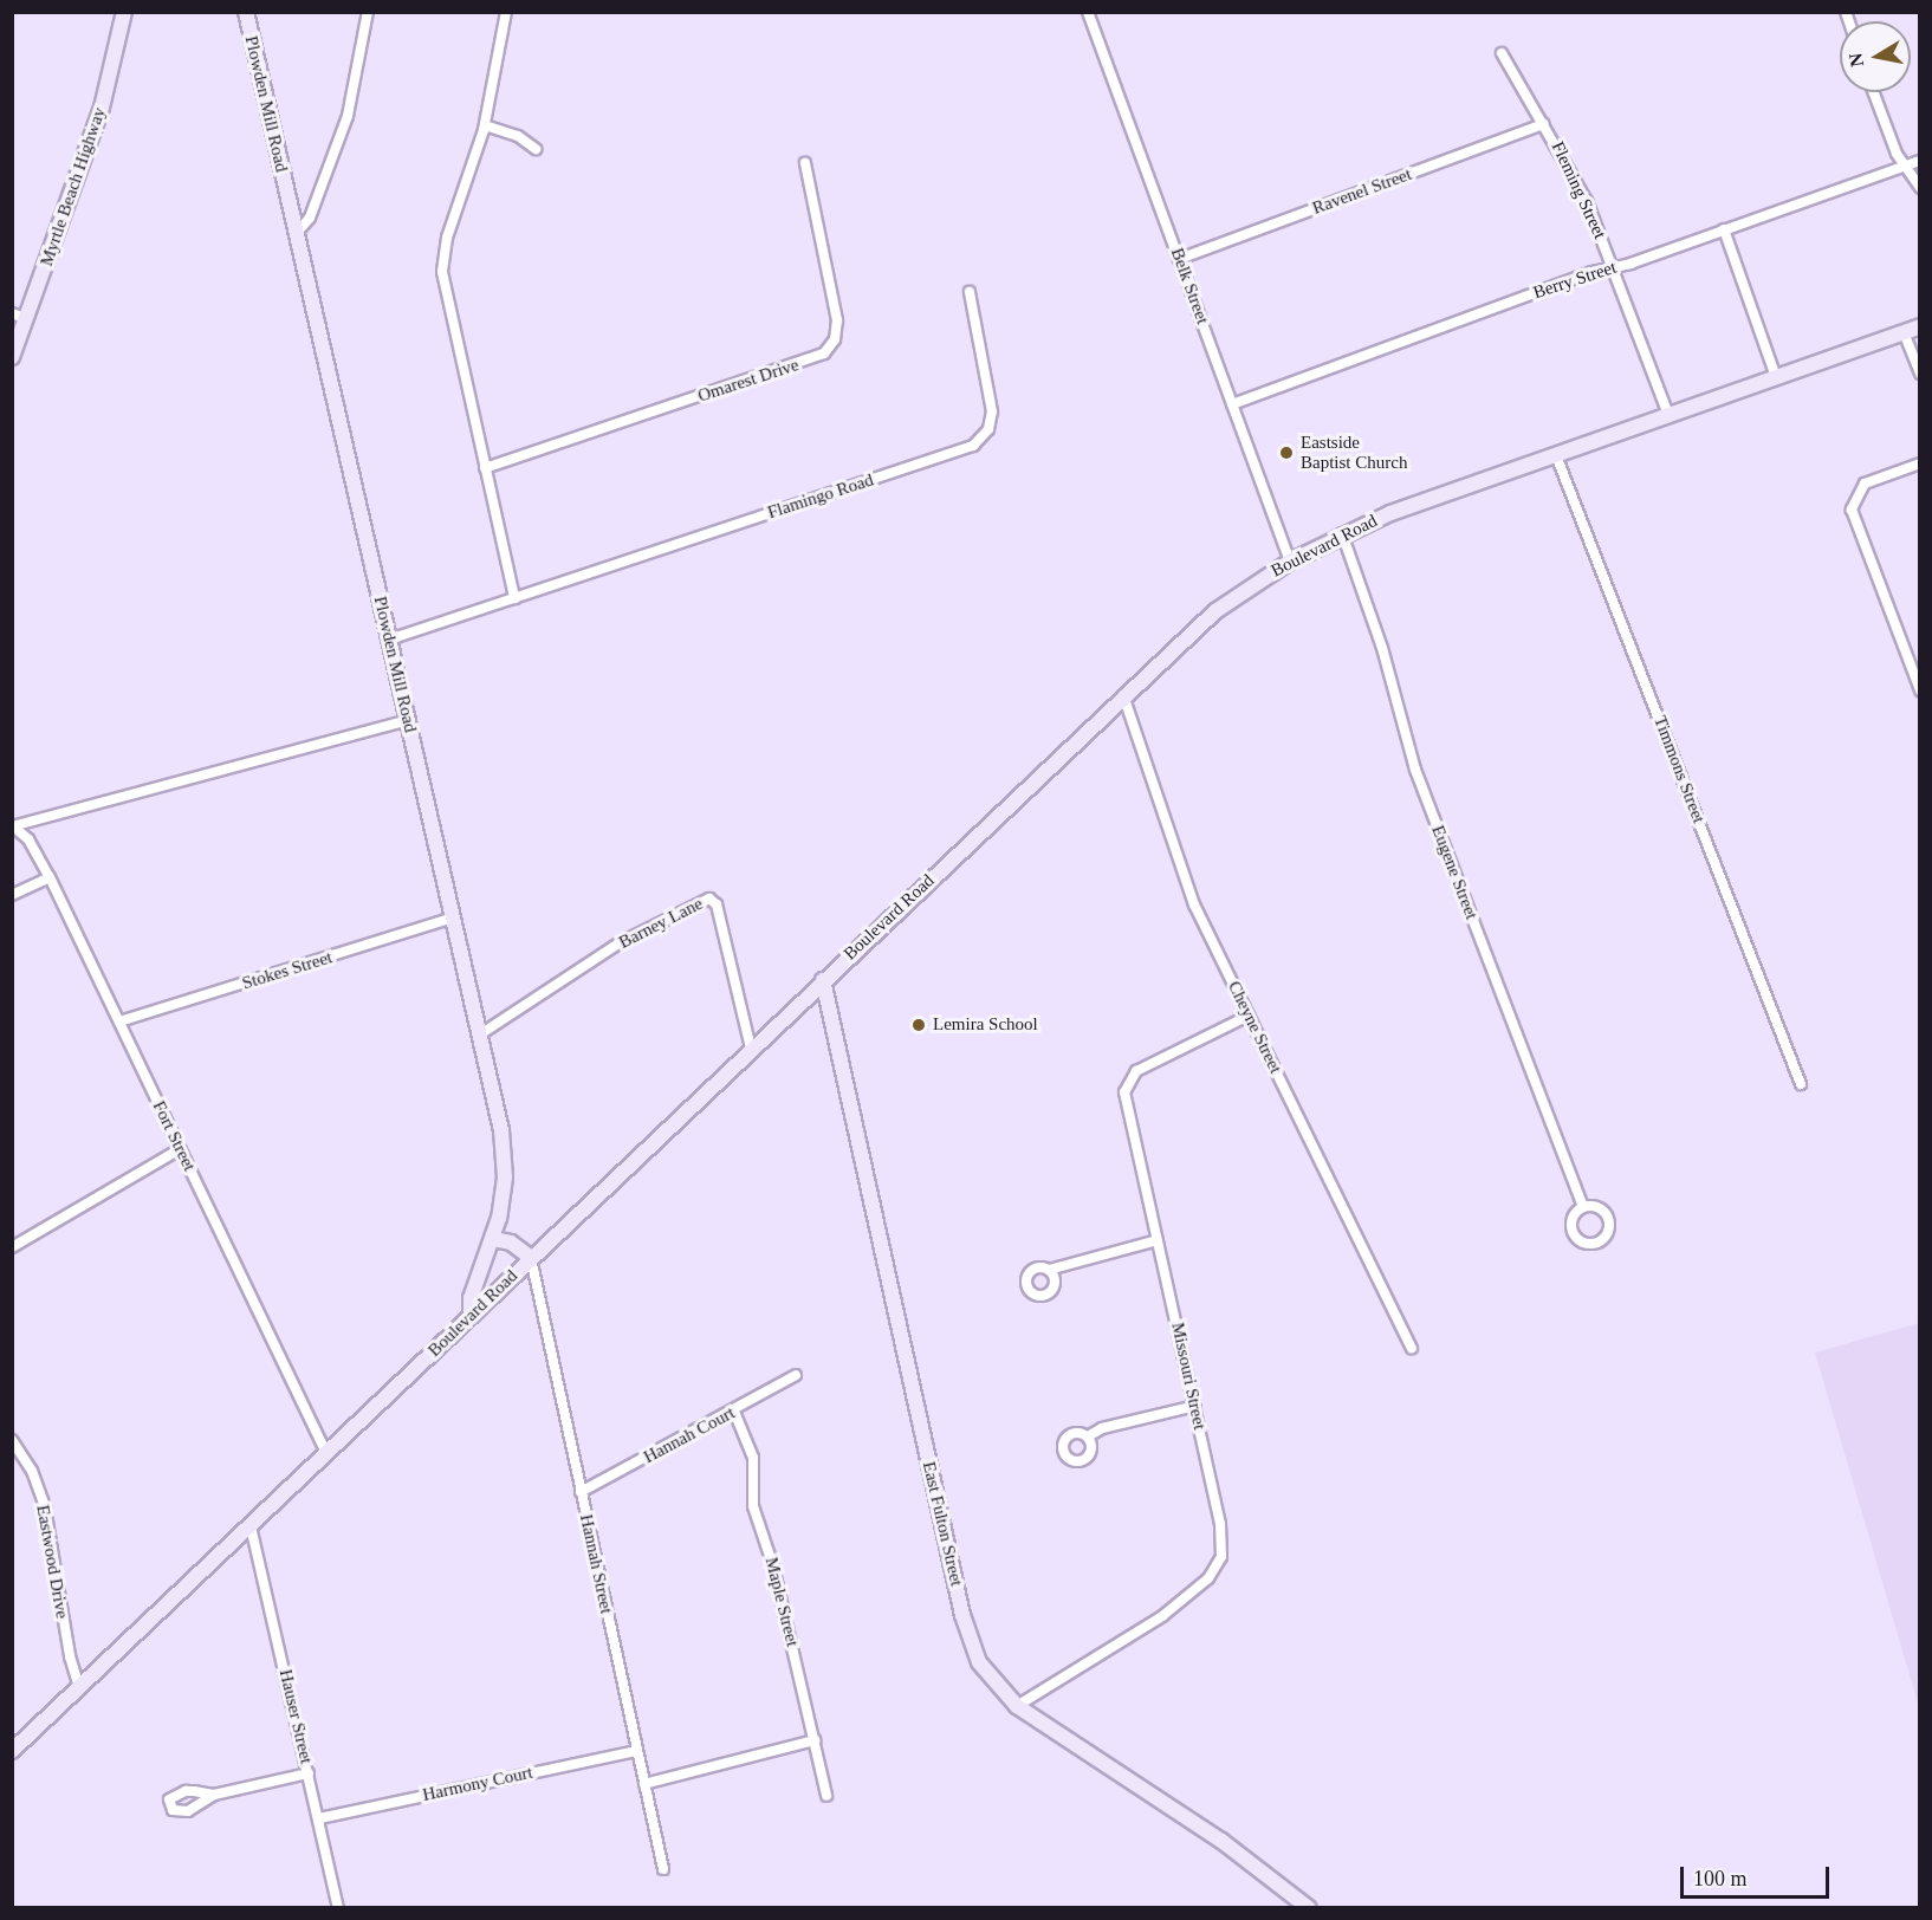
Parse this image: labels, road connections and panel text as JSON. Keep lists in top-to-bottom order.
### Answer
{
  "streets": {
    "street": [
      "Plowden Mill Road",
      "Myrtle Beach Highway",
      "Fleming Street",
      "Ravenel Street",
      "Berry Street",
      "Belk Street",
      "Omarest Drive",
      "Flamingo Road",
      "Boulevard Road",
      "Timmons Street",
      "Eugene Street",
      "Barney Lane",
      "Stokes Street",
      "Cheyne Street",
      "Fort Street",
      "Missouri Street",
      "Hannah Court",
      "East Fulton Street",
      "Eastwood Drive",
      "Hannah Street",
      "Maple Street",
      "Hauser Street",
      "Harmony Court"
    ]
  },
  "crossings": [
    ["Plowden Mill Road", "Flamingo Road"],
    ["Plowden Mill Road", "Boulevard Road"],
    ["Plowden Mill Road", "Barney Lane"],
    ["Plowden Mill Road", "Stokes Street"],
    ["Plowden Mill Road", "Fort Street"],
    ["Fleming Street", "Ravenel Street"],
    ["Fleming Street", "Berry Street"],
    ["Fleming Street", "Boulevard Road"],
    ["Ravenel Street", "Belk Street"],
    ["Berry Street", "Belk Street"],
    ["Belk Street", "Boulevard Road"],
    ["Boulevard Road", "Timmons Street"],
    ["Boulevard Road", "Eugene Street"],
    ["Boulevard Road", "Barney Lane"],
    ["Boulevard Road", "Cheyne Street"],
    ["Boulevard Road", "Fort Street"],
    ["Boulevard Road", "East Fulton Street"],
    ["Boulevard Road", "Eastwood Drive"],
    ["Boulevard Road", "Hannah Street"],
    ["Boulevard Road", "Hauser Street"],
    ["Stokes Street", "Fort Street"],
    ["Cheyne Street", "Missouri Street"],
    ["Missouri Street", "East Fulton Street"],
    ["Hannah Court", "Hannah Street"],
    ["Hannah Court", "Maple Street"],
    ["Hannah Street", "Harmony Court"],
    ["Hauser Street", "Harmony Court"]
  ],
  "places": ["Eastside Baptist Church", "Lemira School"],
  "scale_bar": "100 m",
  "north": "left"
}
